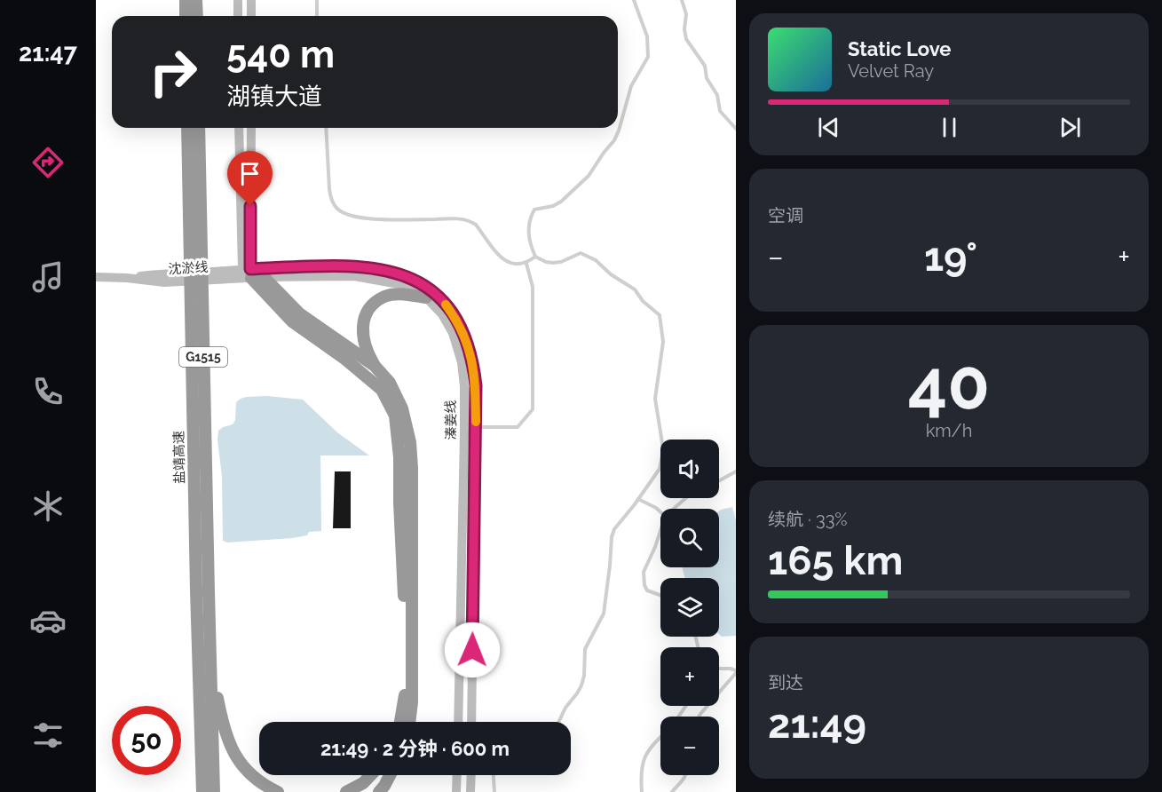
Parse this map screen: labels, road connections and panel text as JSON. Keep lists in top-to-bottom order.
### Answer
{
  "streets": {
    "highway": ["G1515", "盐靖高速"],
    "main road": ["沈淤线", "溱姜线"]
  },
  "crossings": [
    ["沈淤线", "溱姜线"]
  ],
  "page": {
    "tabs": "21:47",
    "turn": ["540 m", "湖镇大道"],
    "song": ["Static Love", "Velvet Ray"],
    "tile": [
      "空调",
      ["40", "km/h"],
      ["续航 · 33%", "165 km"],
      ["到达", "21:49"]
    ],
    "heat": ["−", "19°", "+"],
    "map_buttons": ["+", "−"],
    "limit": "50",
    "trip": "21:49 · 2 分钟 · 600 m"
  }
}
